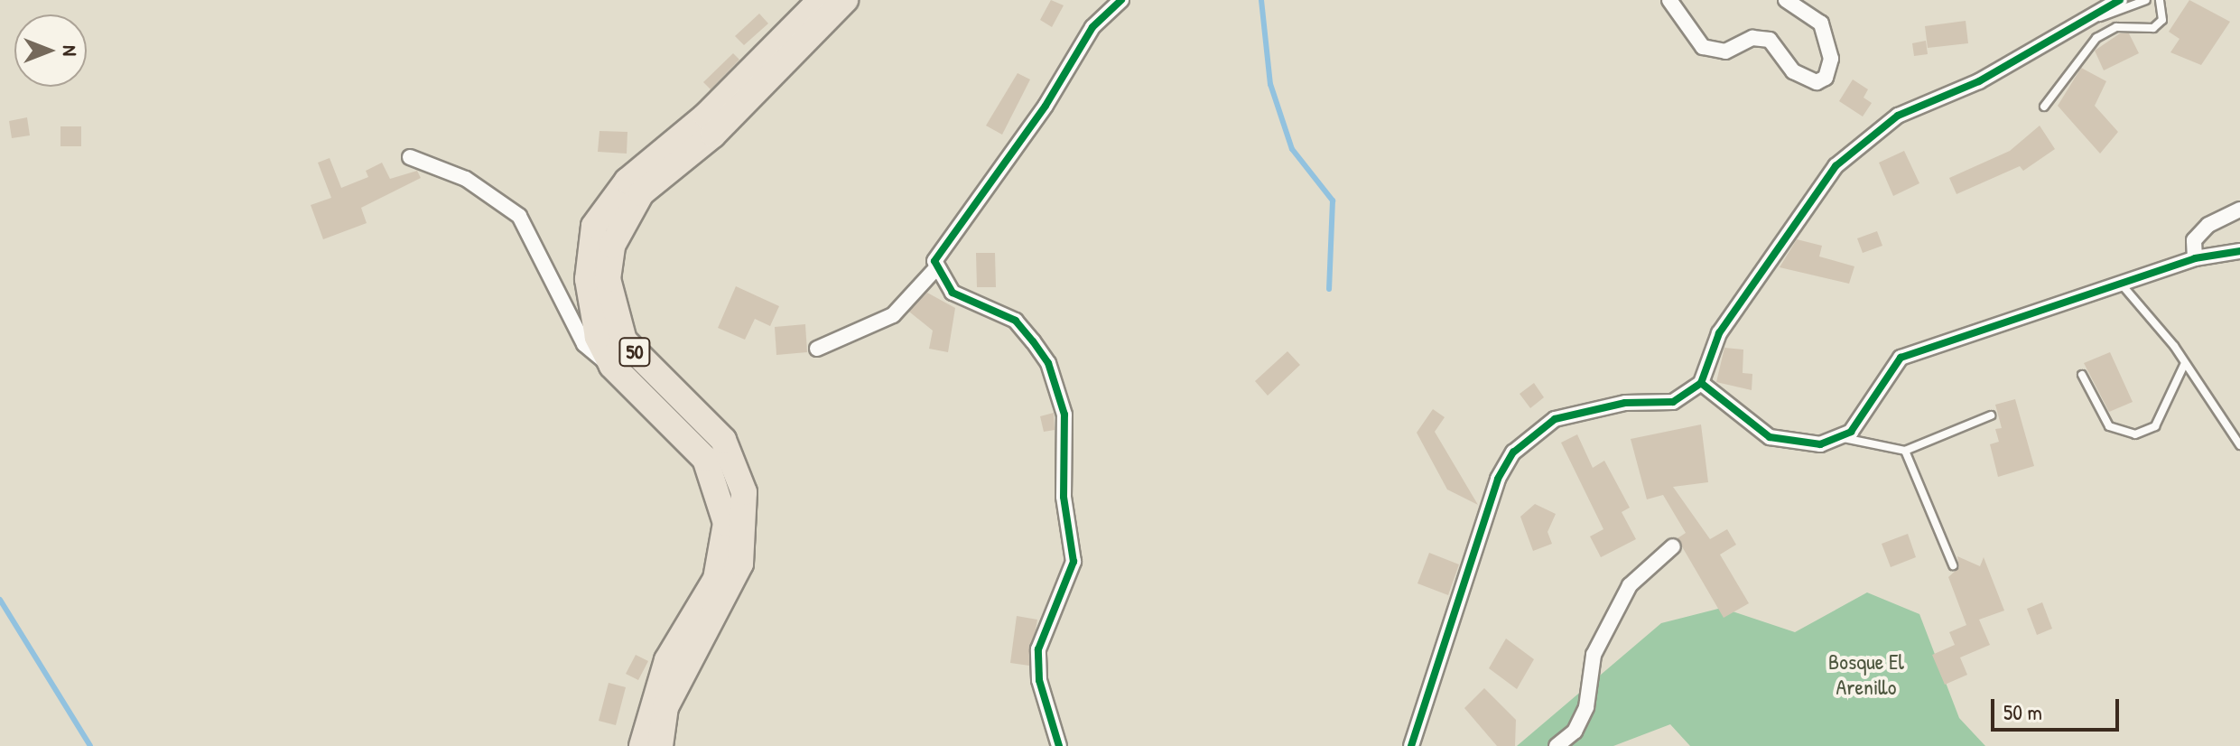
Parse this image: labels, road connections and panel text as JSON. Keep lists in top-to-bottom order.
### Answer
{
  "streets": {
    "highway": ["50"]
  },
  "parks": ["Bosque El Arenillo"],
  "scale_bar": "50 m",
  "north": "right"
}
